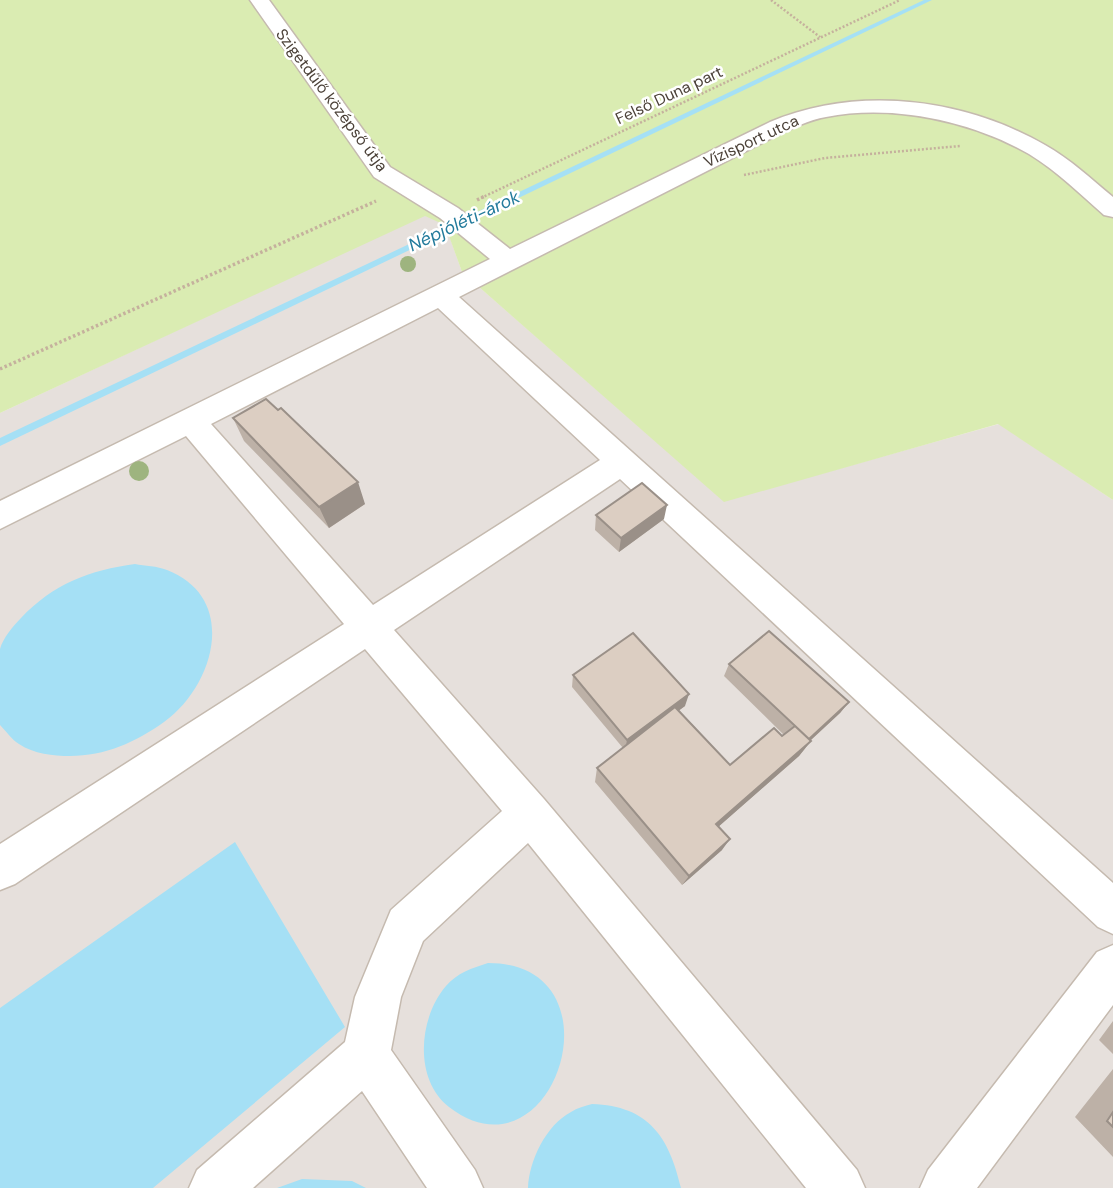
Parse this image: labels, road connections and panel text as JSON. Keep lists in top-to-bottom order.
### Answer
{
  "streets": {
    "lane": ["Szigetdűlő középső útja", "Vízisport utca"],
    "path": ["Felső Duna part"]
  },
  "crossings": [
    ["Felső Duna part", "Szigetdűlő középső útja"],
    ["Szigetdűlő középső útja", "Vízisport utca"]
  ],
  "water": ["Népjóléti-árok"]
}
